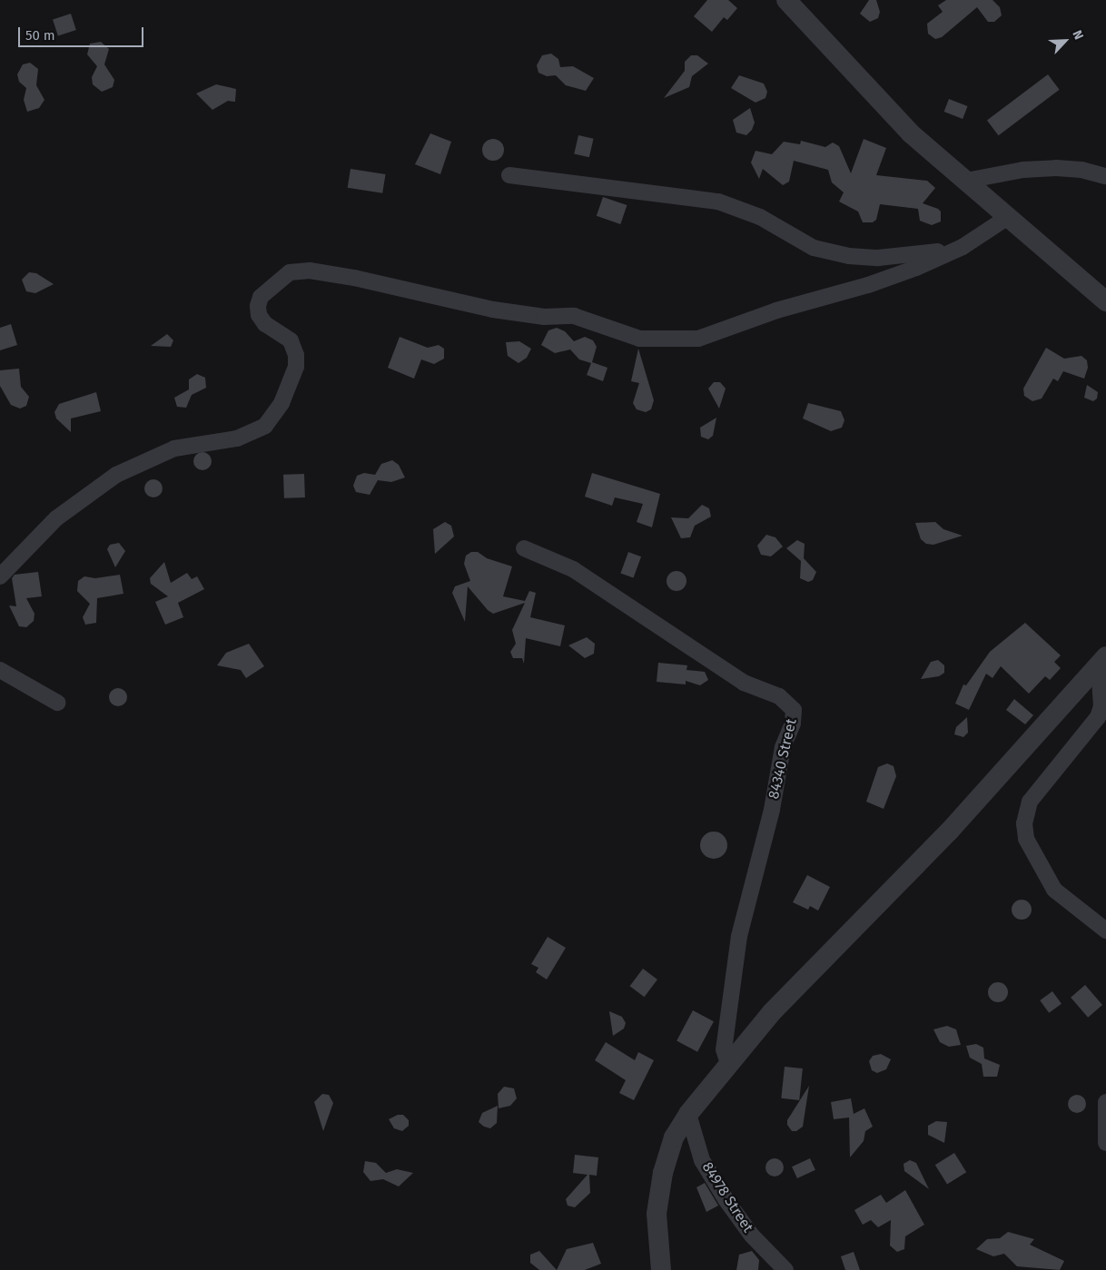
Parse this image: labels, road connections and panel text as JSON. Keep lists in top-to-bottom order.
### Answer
{
  "streets": {
    "street": ["84340 Street", "84978 Street"]
  },
  "scale_bar": "50 m",
  "north": "top right"
}
